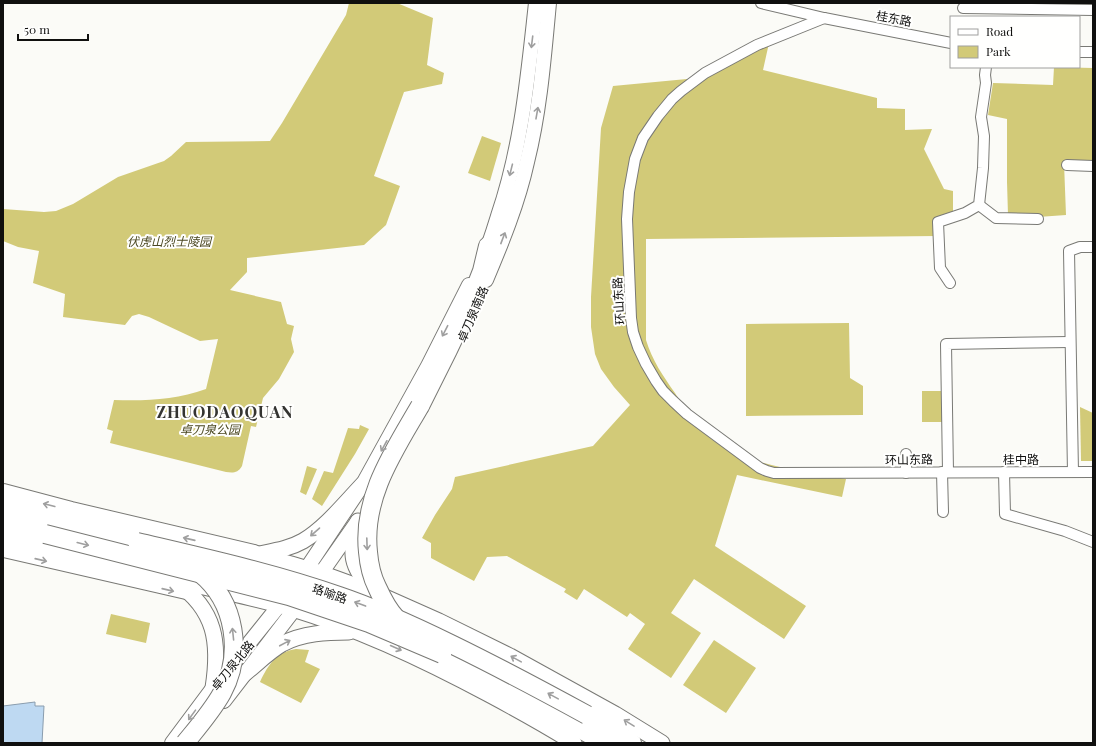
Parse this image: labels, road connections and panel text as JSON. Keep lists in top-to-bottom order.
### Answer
{
  "streets": {
    "highway": ["珞喻路"],
    "main road": ["卓刀泉南路", "卓刀泉北路"],
    "street": ["桂东路", "环山东路", "桂中路"]
  },
  "crossings": [
    ["桂东路", "环山东路"],
    ["环山东路", "桂中路"],
    ["卓刀泉南路", "卓刀泉北路"]
  ],
  "districts": ["ZHUODAOQUAN"],
  "parks": ["伏虎山烈士陵园", "卓刀泉公园"],
  "legend": ["Road", "Park"],
  "scale_bar": "50 m"
}
